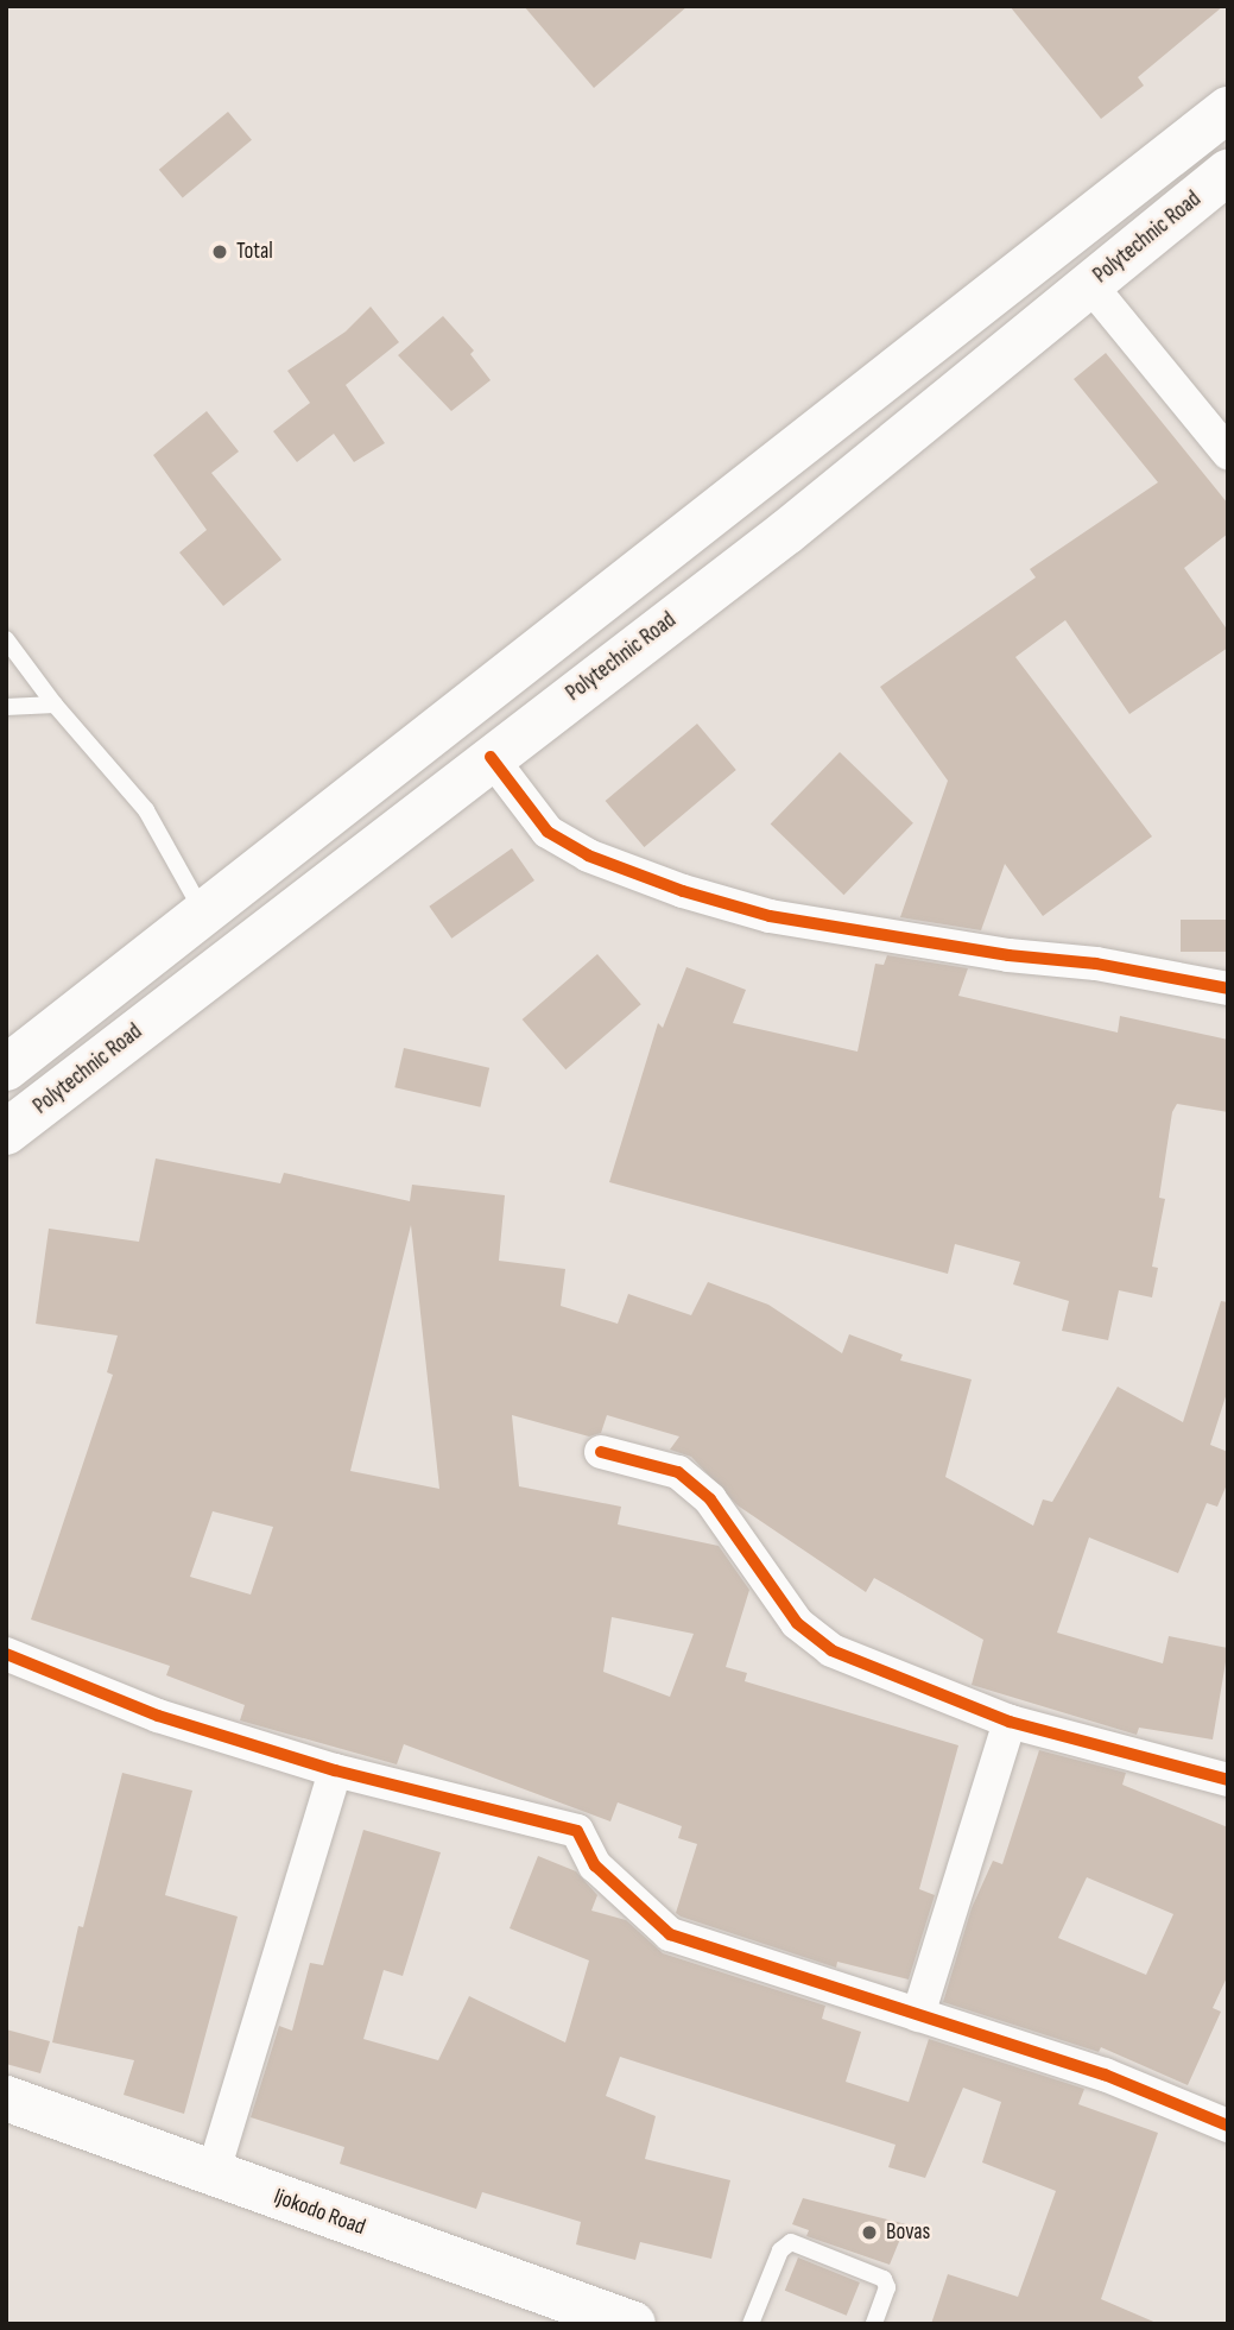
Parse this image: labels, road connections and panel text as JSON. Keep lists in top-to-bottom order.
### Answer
{
  "streets": {
    "main road": ["Polytechnic Road", "Ijokodo Road"]
  },
  "places": ["Total", "Bovas"]
}
